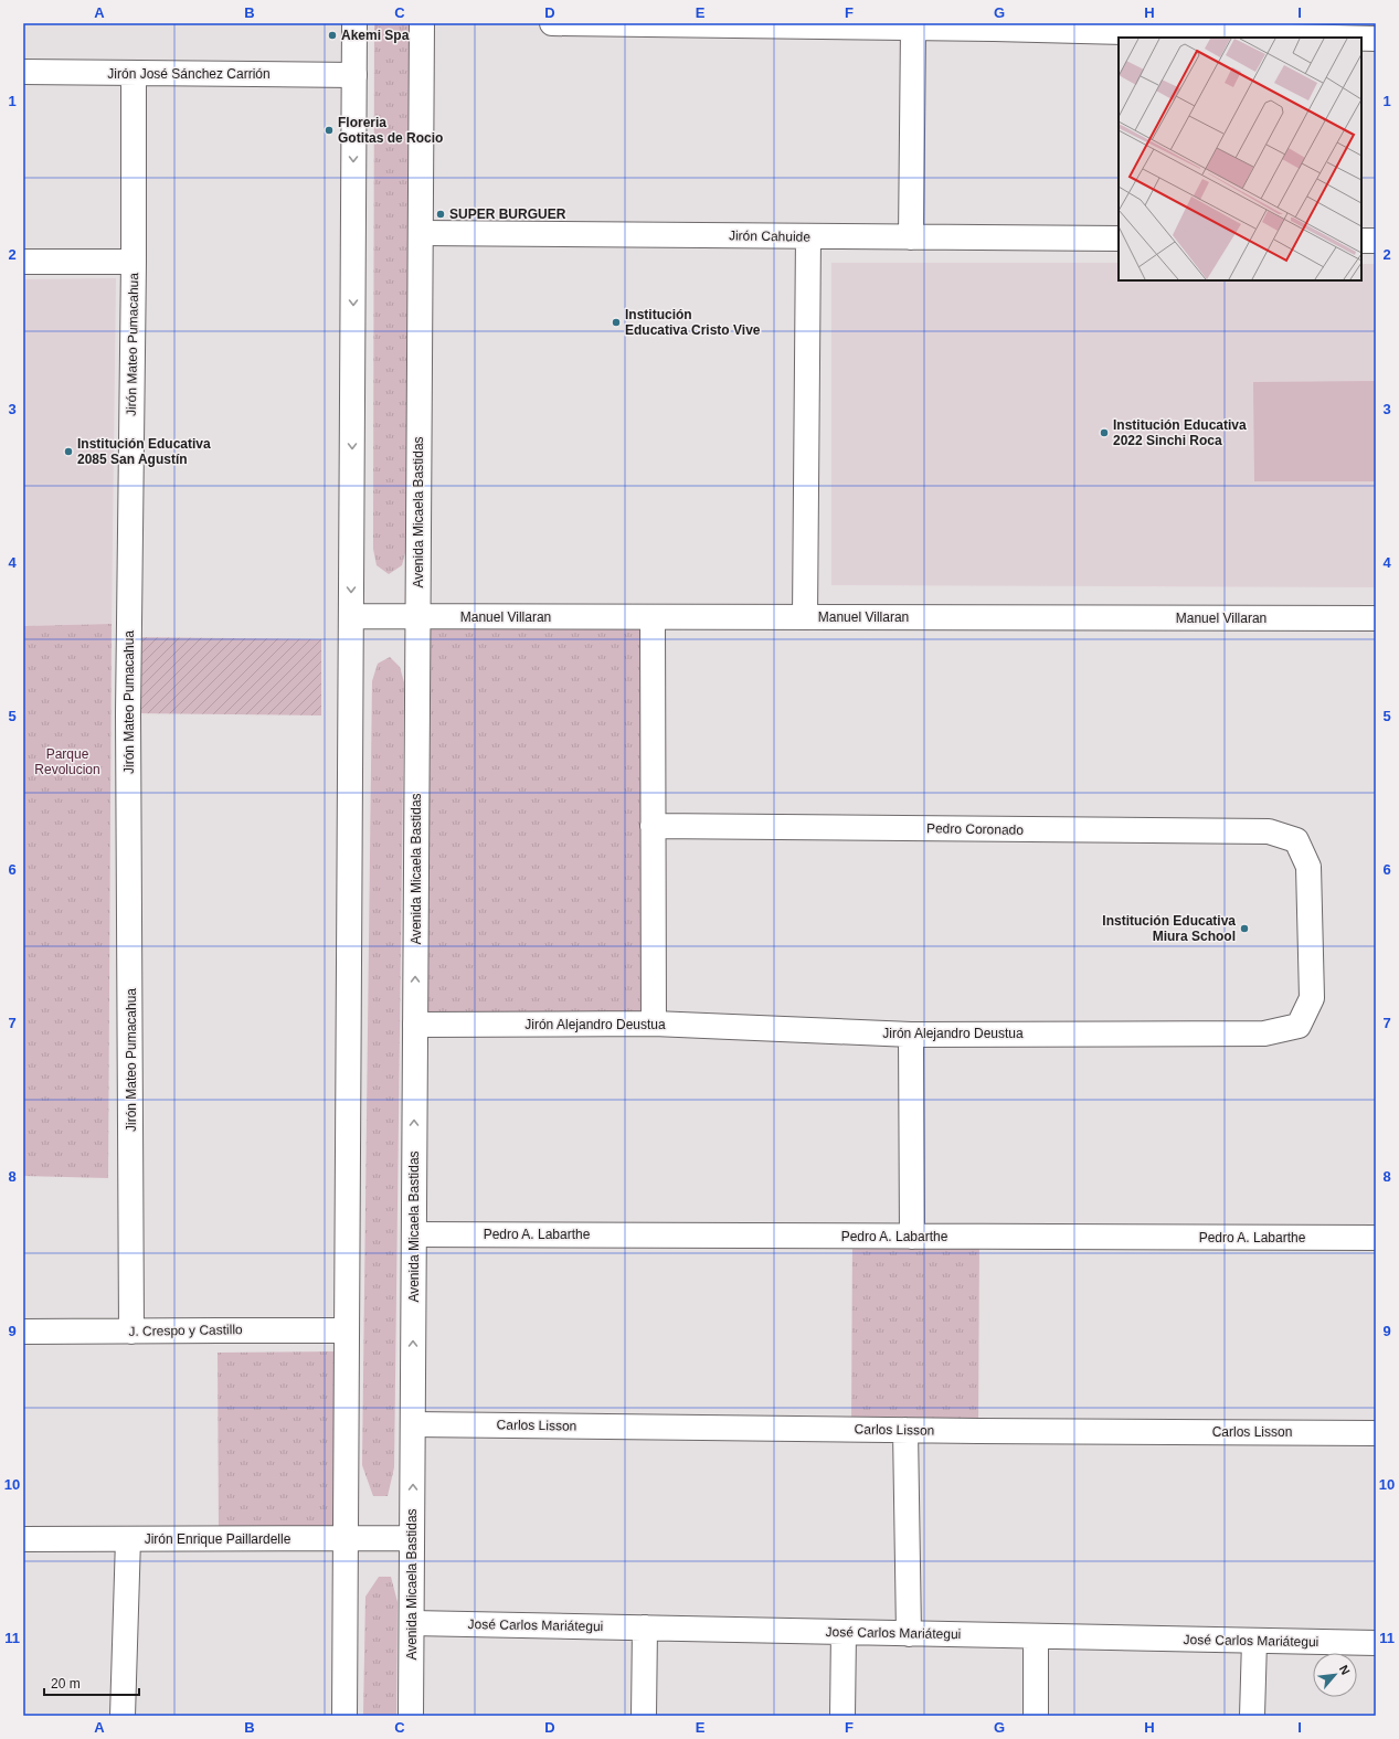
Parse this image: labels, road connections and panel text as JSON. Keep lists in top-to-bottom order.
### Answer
{
  "streets": {
    "street": [
      "Jirón José Sánchez Carrión",
      "Jirón Cahuide",
      "Jirón Mateo Pumacahua",
      "Avenida Micaela Bastidas",
      "Manuel Villaran",
      "Pedro Coronado",
      "Jirón Alejandro Deustua",
      "Pedro A. Labarthe",
      "J. Crespo y Castillo",
      "Carlos Lisson",
      "Jirón Enrique Paillardelle",
      "José Carlos Mariátegui"
    ]
  },
  "crossings": [
    ["Jirón José Sánchez Carrión", "Jirón Mateo Pumacahua"],
    ["Jirón Cahuide", "Avenida Micaela Bastidas"],
    ["Jirón Mateo Pumacahua", "J. Crespo y Castillo"],
    ["Avenida Micaela Bastidas", "Manuel Villaran"],
    ["Avenida Micaela Bastidas", "Jirón Alejandro Deustua"],
    ["Avenida Micaela Bastidas", "Pedro A. Labarthe"],
    ["Avenida Micaela Bastidas", "Carlos Lisson"],
    ["Avenida Micaela Bastidas", "Jirón Enrique Paillardelle"],
    ["Avenida Micaela Bastidas", "José Carlos Mariátegui"],
    ["Pedro Coronado", "Jirón Alejandro Deustua"]
  ],
  "parks": ["Parque Revolucion"],
  "places": [
    "Akemi Spa",
    "Floreria Gotitas de Rocio",
    "SUPER BURGUER",
    "Institución Educativa Cristo Vive",
    "Institución Educativa 2022 Sinchi Roca",
    "Institución Educativa 2085 San Agustín",
    "Institución Educativa Miura School"
  ],
  "scale_bar": "20 m",
  "north": "top right",
  "grid": {
    "columns": [
      "A",
      "B",
      "C",
      "D",
      "E",
      "F",
      "G",
      "H",
      "I"
    ],
    "rows": [
      "1",
      "2",
      "3",
      "4",
      "5",
      "6",
      "7",
      "8",
      "9",
      "10",
      "11"
    ]
  }
}
